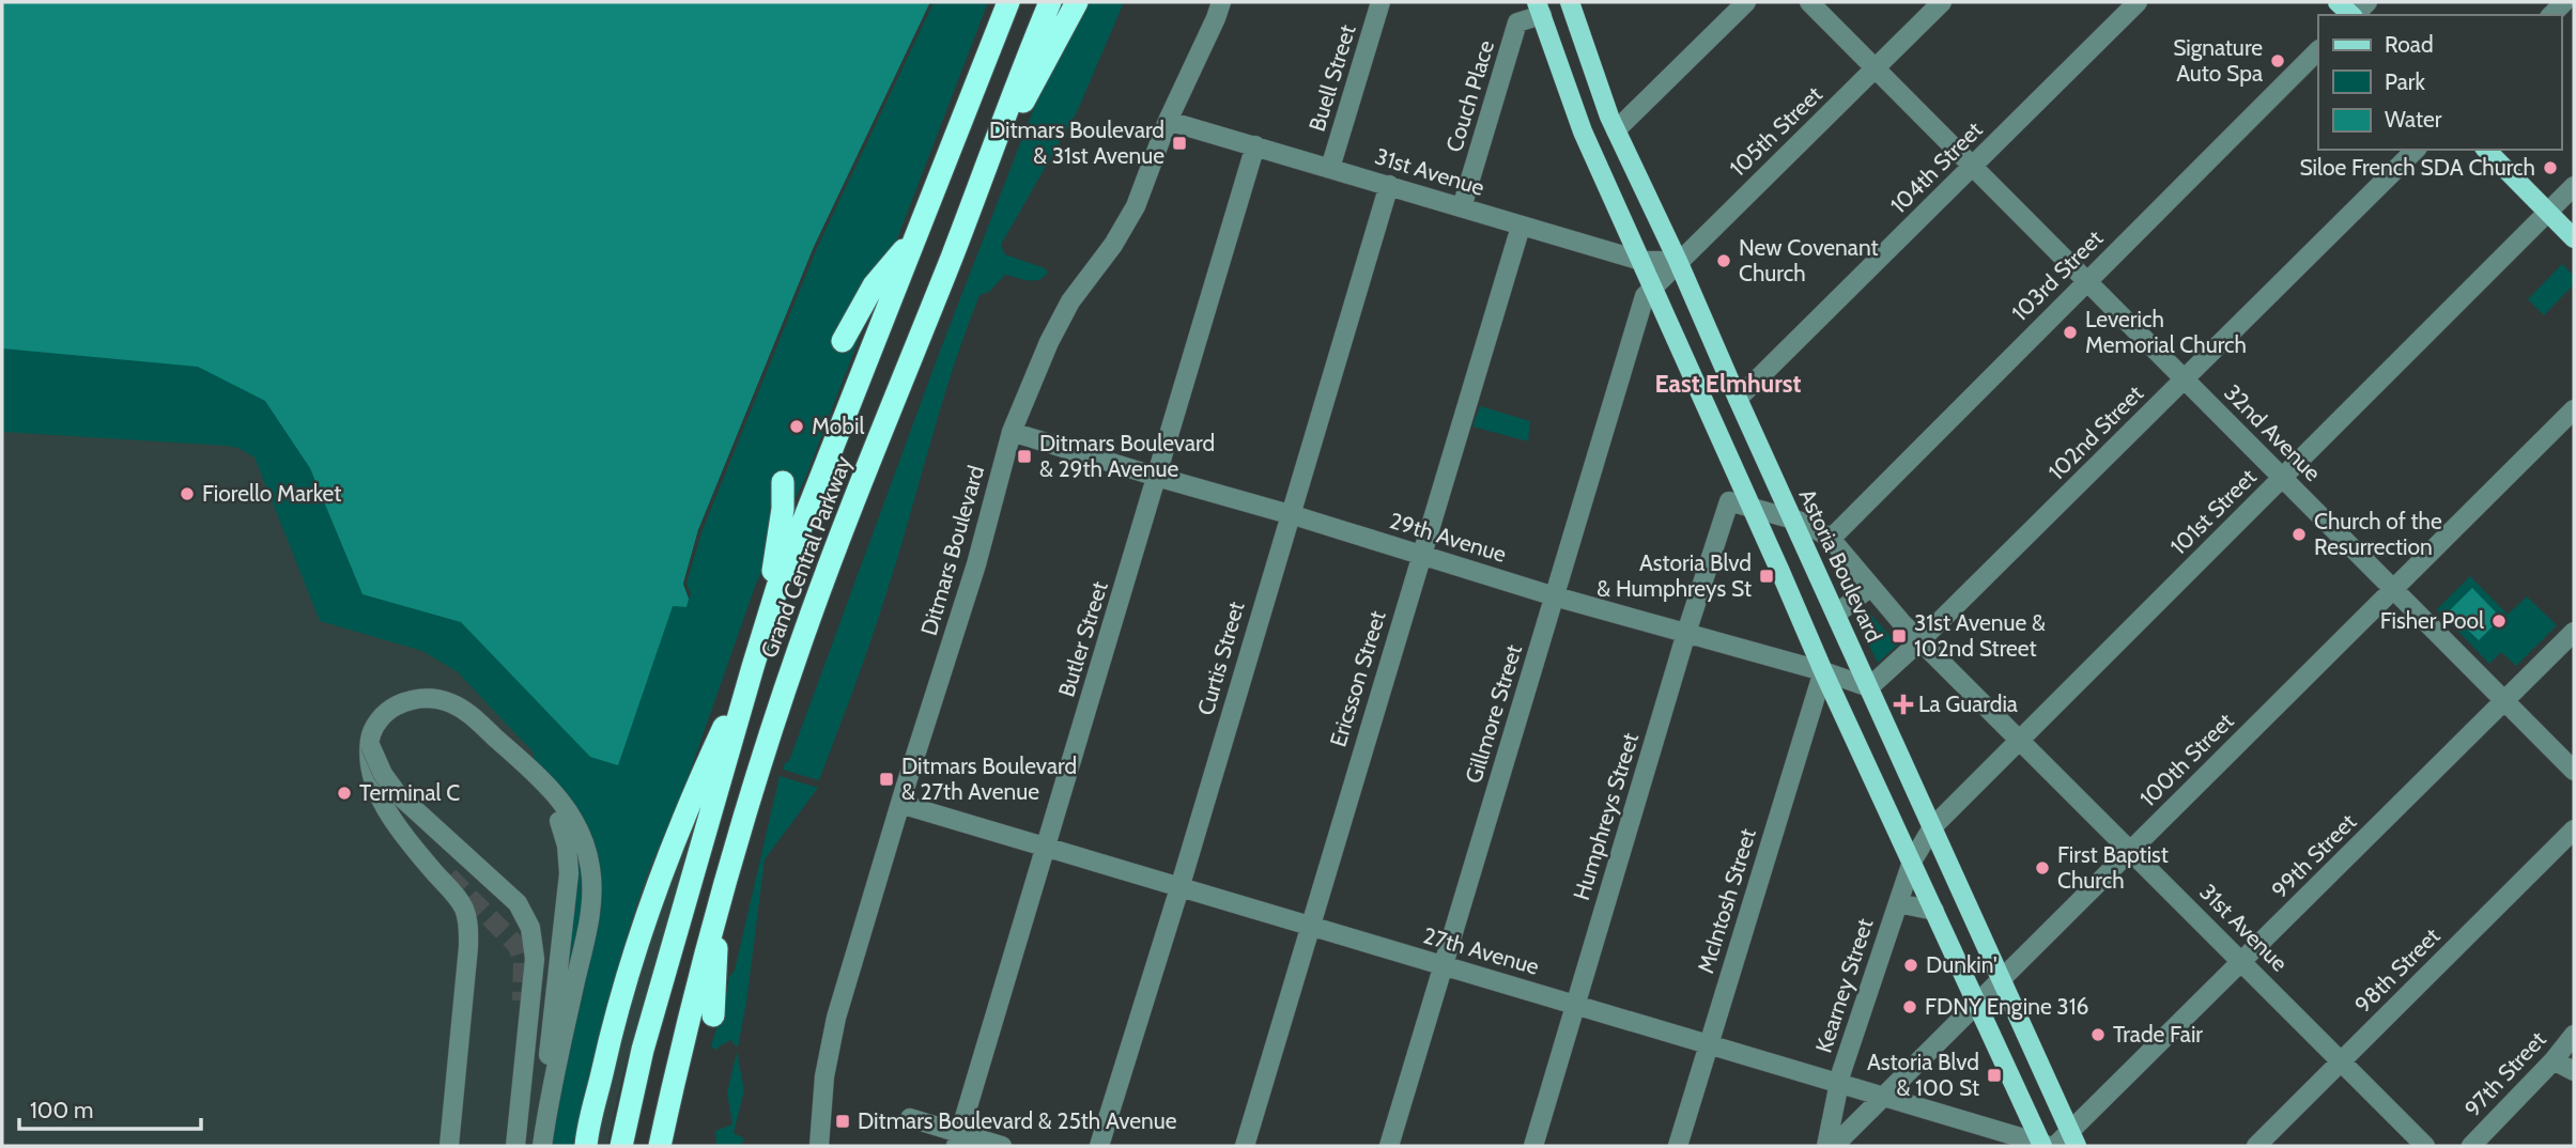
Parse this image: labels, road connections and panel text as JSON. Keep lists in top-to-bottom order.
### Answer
{
  "streets": {
    "highway": ["Grand Central Parkway"],
    "main road": ["Astoria Boulevard"],
    "street": [
      "Buell Street",
      "Couch Place",
      "105th Street",
      "104th Street",
      "31st Avenue",
      "103rd Street",
      "102nd Street",
      "32nd Avenue",
      "101st Street",
      "29th Avenue",
      "Ditmars Boulevard",
      "Butler Street",
      "Curtis Street",
      "Ericsson Street",
      "Gillmore Street",
      "100th Street",
      "Humphreys Street",
      "99th Street",
      "McIntosh Street",
      "27th Avenue",
      "98th Street",
      "Kearney Street",
      "97th Street"
    ]
  },
  "crossings": [
    ["Buell Street", "31st Avenue"],
    ["Couch Place", "31st Avenue"],
    ["105th Street", "31st Avenue"],
    ["105th Street", "32nd Avenue"],
    ["105th Street", "Astoria Boulevard"],
    ["105th Street", "Gillmore Street"],
    ["104th Street", "32nd Avenue"],
    ["104th Street", "Astoria Boulevard"],
    ["31st Avenue", "103rd Street"],
    ["31st Avenue", "102nd Street"],
    ["31st Avenue", "101st Street"],
    ["31st Avenue", "Ditmars Boulevard"],
    ["31st Avenue", "Astoria Boulevard"],
    ["31st Avenue", "Butler Street"],
    ["31st Avenue", "Curtis Street"],
    ["31st Avenue", "Ericsson Street"],
    ["31st Avenue", "100th Street"],
    ["31st Avenue", "Humphreys Street"],
    ["31st Avenue", "99th Street"],
    ["31st Avenue", "98th Street"],
    ["103rd Street", "32nd Avenue"],
    ["102nd Street", "32nd Avenue"],
    ["102nd Street", "29th Avenue"],
    ["102nd Street", "Astoria Boulevard"],
    ["32nd Avenue", "101st Street"],
    ["32nd Avenue", "100th Street"],
    ["32nd Avenue", "99th Street"],
    ["101st Street", "Astoria Boulevard"],
    ["101st Street", "Kearney Street"],
    ["29th Avenue", "Ditmars Boulevard"],
    ["29th Avenue", "Astoria Boulevard"],
    ["29th Avenue", "Butler Street"],
    ["29th Avenue", "Curtis Street"],
    ["29th Avenue", "Ericsson Street"],
    ["29th Avenue", "Gillmore Street"],
    ["29th Avenue", "Humphreys Street"],
    ["29th Avenue", "McIntosh Street"],
    ["Ditmars Boulevard", "27th Avenue"],
    ["Astoria Boulevard", "100th Street"],
    ["Astoria Boulevard", "99th Street"],
    ["Astoria Boulevard", "Kearney Street"],
    ["Butler Street", "27th Avenue"],
    ["Curtis Street", "27th Avenue"],
    ["Ericsson Street", "27th Avenue"],
    ["Gillmore Street", "27th Avenue"],
    ["100th Street", "27th Avenue"],
    ["Humphreys Street", "27th Avenue"],
    ["99th Street", "27th Avenue"],
    ["McIntosh Street", "27th Avenue"],
    ["27th Avenue", "Kearney Street"]
  ],
  "districts": ["East Elmhurst"],
  "places": {
    "other": [
      "Signature Auto Spa",
      "Siloe French SDA Church",
      "New Covenant Church",
      "Leverich Memorial Church",
      "Mobil",
      "Fiorello Market",
      "Church of the Resurrection",
      "Fisher Pool",
      "Terminal C",
      "First Baptist Church",
      "Dunkin'",
      "FDNY Engine 316",
      "Trade Fair"
    ],
    "transit": [
      "Ditmars Boulevard & 31st Avenue",
      "Ditmars Boulevard & 29th Avenue",
      "Astoria Blvd & Humphreys St",
      "31st Avenue & 102nd Street",
      "Ditmars Boulevard & 27th Avenue",
      "Astoria Blvd & 100 St",
      "Ditmars Boulevard & 25th Avenue"
    ],
    "health": ["La Guardia"]
  },
  "legend": ["Road", "Park", "Water"],
  "scale_bar": "100 m"
}
